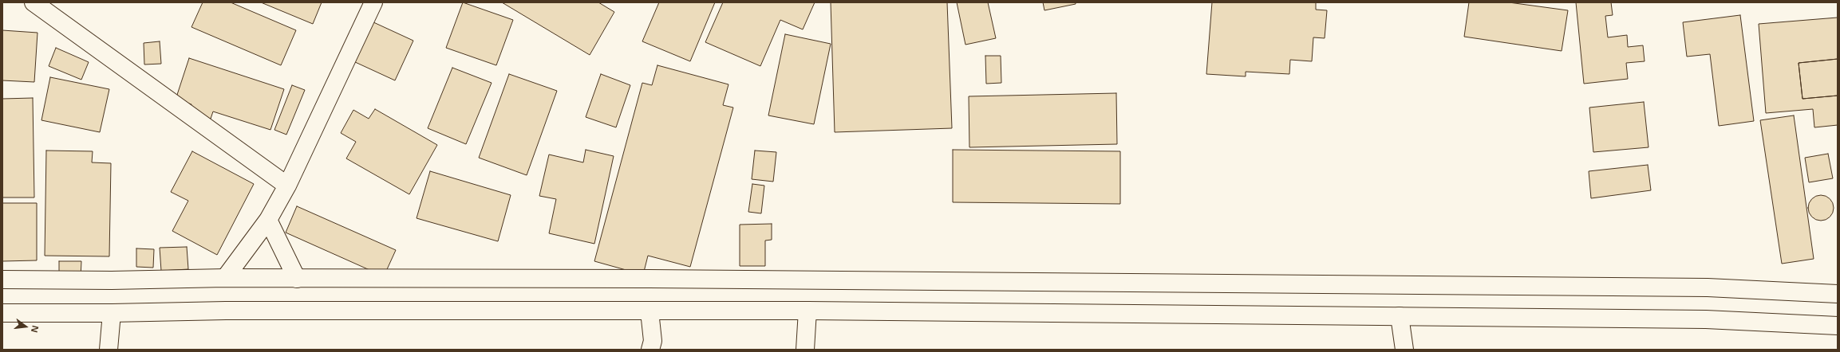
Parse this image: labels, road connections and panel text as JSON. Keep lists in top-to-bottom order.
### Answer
{
  "north": "right"
}
